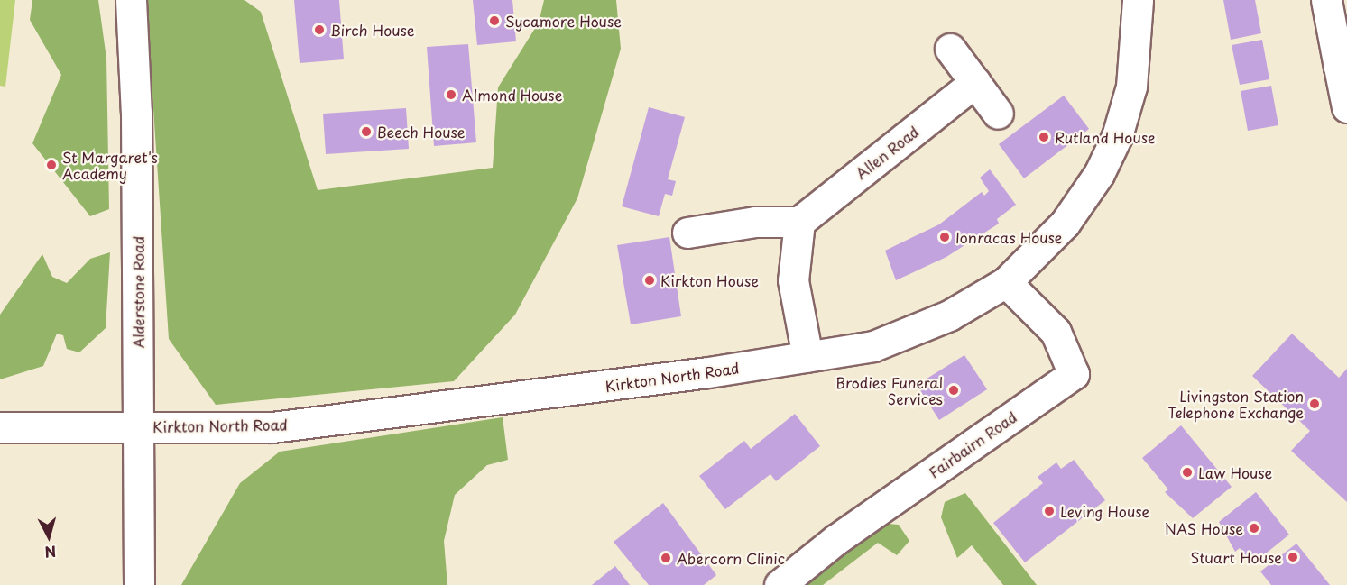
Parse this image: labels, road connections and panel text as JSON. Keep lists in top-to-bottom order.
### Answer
{
  "streets": {
    "street": [
      "Allen Road",
      "Alderstone Road",
      "Kirkton North Road",
      "Fairbairn Road"
    ]
  },
  "crossings": [
    ["Alderstone Road", "Kirkton North Road"],
    ["Kirkton North Road", "Fairbairn Road"]
  ],
  "places": [
    "Sycamore House",
    "Birch House",
    "Almond House",
    "Beech House",
    "Rutland House",
    "St Margaret's Academy",
    "Ionracas House",
    "Kirkton House",
    "Brodies Funeral Services",
    "Livingston Station Telephone Exchange",
    "Law House",
    "Leving House",
    "NAS House",
    "Stuart House",
    "Abercorn Clinic"
  ],
  "north": "bottom"
}
